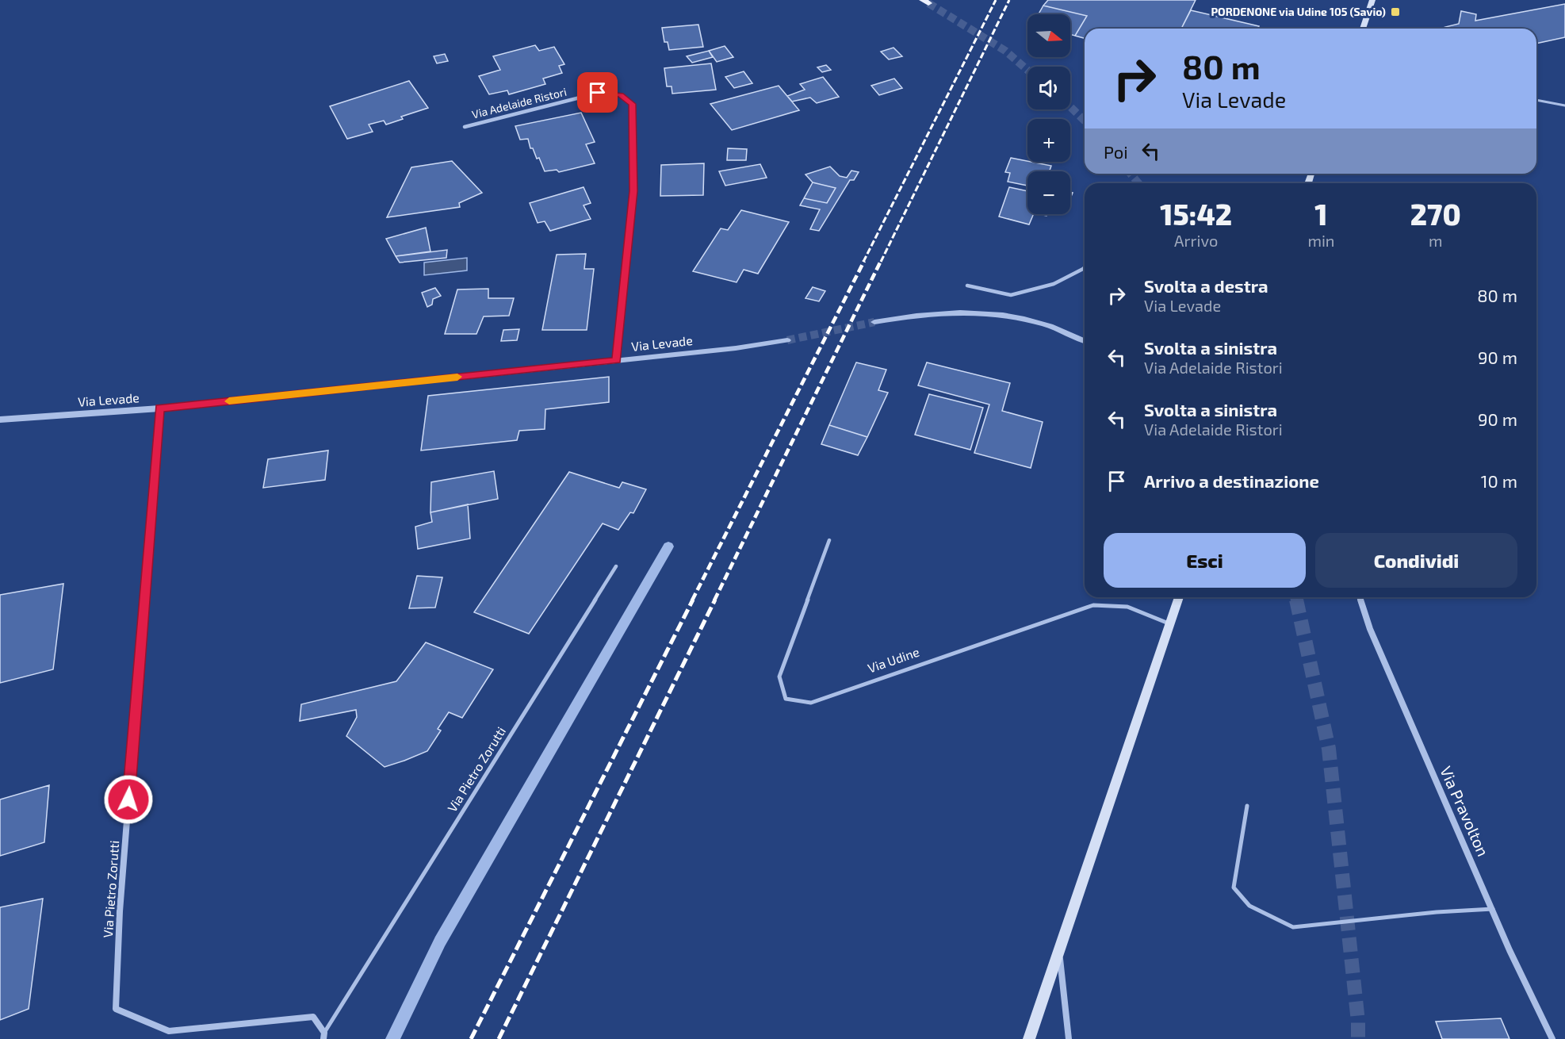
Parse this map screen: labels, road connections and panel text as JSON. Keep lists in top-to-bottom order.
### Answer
{
  "streets": {
    "street": [
      "Via Adelaide Ristori",
      "Via Levade",
      "Via Pietro Zorutti",
      "Via Pravolton"
    ],
    "lane": ["Via Udine"]
  },
  "crossings": [
    ["Via Adelaide Ristori", "Via Levade"],
    ["Via Levade", "Via Pietro Zorutti"]
  ],
  "places": {
    "transit": ["PORDENONE via Udine 105 (Savio)"]
  },
  "north": "right",
  "page": {
    "map_buttons": ["+", "−"],
    "turn": ["80 m", "Via Levade"],
    "then": "Poi",
    "eta": [
      "15:42",
      "Arrivo",
      "1",
      "min",
      "270",
      "m"
    ],
    "list": [
      {
        "name": "Svolta a destra",
        "note": "Via Levade",
        "value": "80 m"
      },
      {
        "name": "Svolta a sinistra",
        "note": "Via Adelaide Ristori",
        "value": "90 m"
      },
      {
        "name": "Svolta a sinistra",
        "note": "Via Adelaide Ristori",
        "value": "90 m"
      },
      {
        "name": "Arrivo a destinazione",
        "value": "10 m"
      }
    ],
    "buttons": ["Esci", "Condividi"]
  }
}
